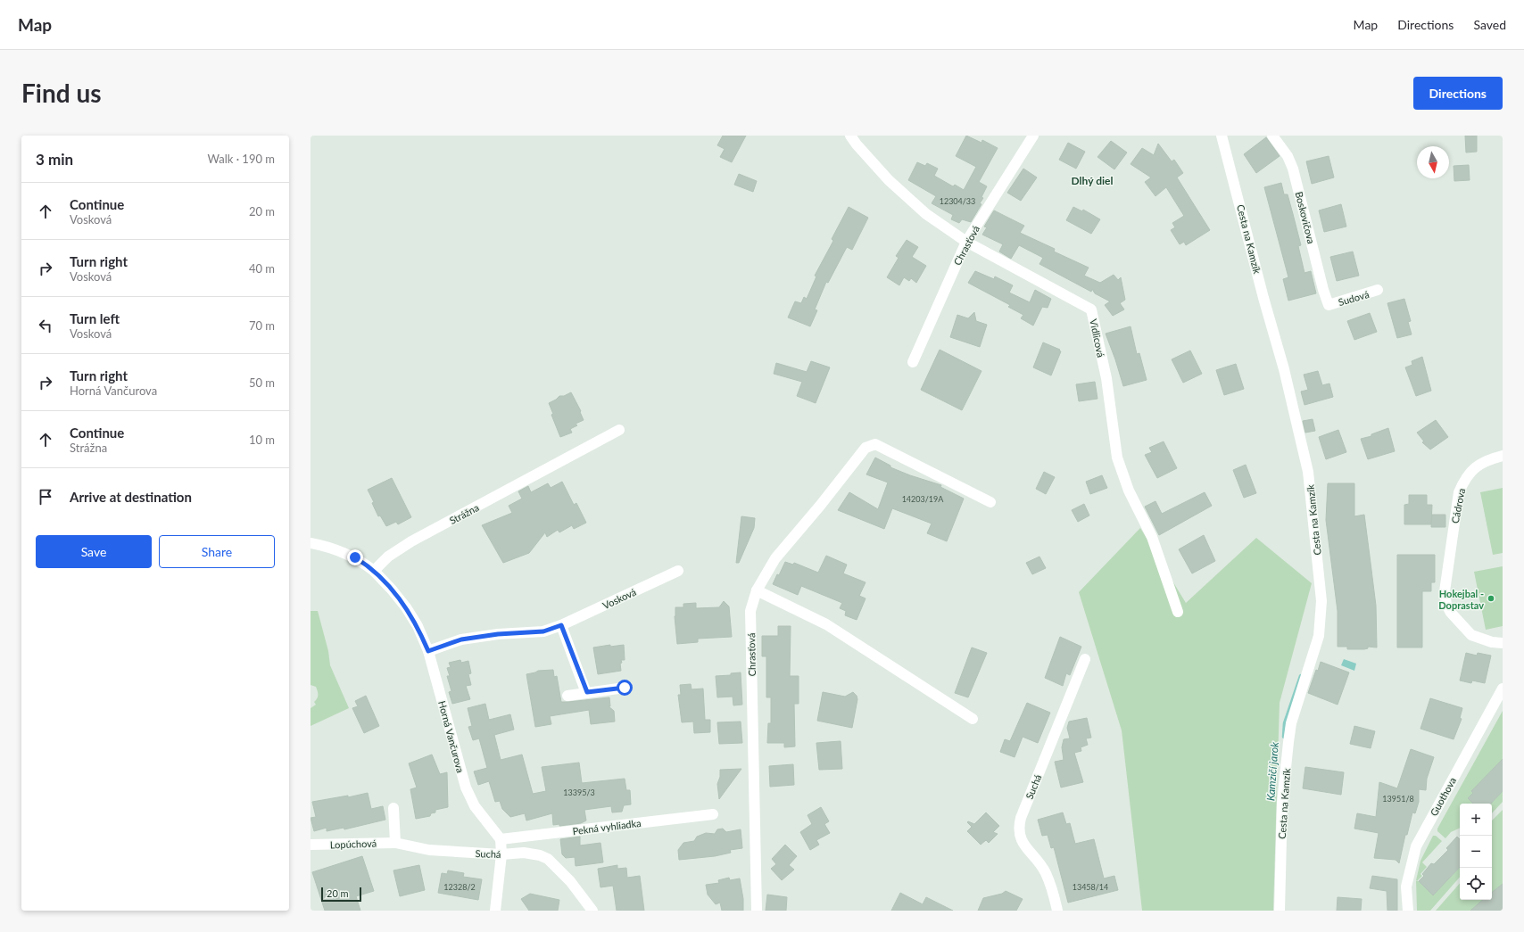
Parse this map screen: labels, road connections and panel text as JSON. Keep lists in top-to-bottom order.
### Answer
{
  "streets": {
    "street": [
      "Boskovičova",
      "Cesta na Kamzík",
      "Chrasťová",
      "Sudová",
      "Vidlicová",
      "Cádrova",
      "Strážna",
      "Vosková",
      "Horná Vančurova",
      "Suchá",
      "Guothova",
      "Pekná vyhliadka",
      "Lopúchová"
    ]
  },
  "crossings": [
    ["Boskovičova", "Sudová"],
    ["Chrasťová", "Vidlicová"],
    ["Strážna", "Horná Vančurova"],
    ["Vosková", "Horná Vančurova"],
    ["Horná Vančurova", "Pekná vyhliadka"],
    ["Suchá", "Lopúchová"]
  ],
  "districts": ["Dlhý diel"],
  "water": ["Kamzičí jarok"],
  "places": ["Hokejbal - Doprastav"],
  "house_numbers": [
    "12304/33",
    "14203/19A",
    "13395/3",
    "13951/8",
    "12328/2",
    "13458/14"
  ],
  "scale_bar": "20 m",
  "north": "bottom",
  "page": {
    "header": "Map",
    "nav": ["Map", "Directions", "Saved"],
    "buttons": [
      "Directions",
      ["Save", "Share"]
    ],
    "title": "Find us",
    "heading": ["3 min", "Walk · 190 m"],
    "list": [
      ["Continue", "Vosková", "20 m"],
      ["Turn right", "Vosková", "40 m"],
      ["Turn left", "Vosková", "70 m"],
      ["Turn right", "Horná Vančurova", "50 m"],
      ["Continue", "Strážna", "10 m"],
      "Arrive at destination"
    ],
    "map_buttons": ["+", "−"],
    "scale": "20 m"
  }
}
